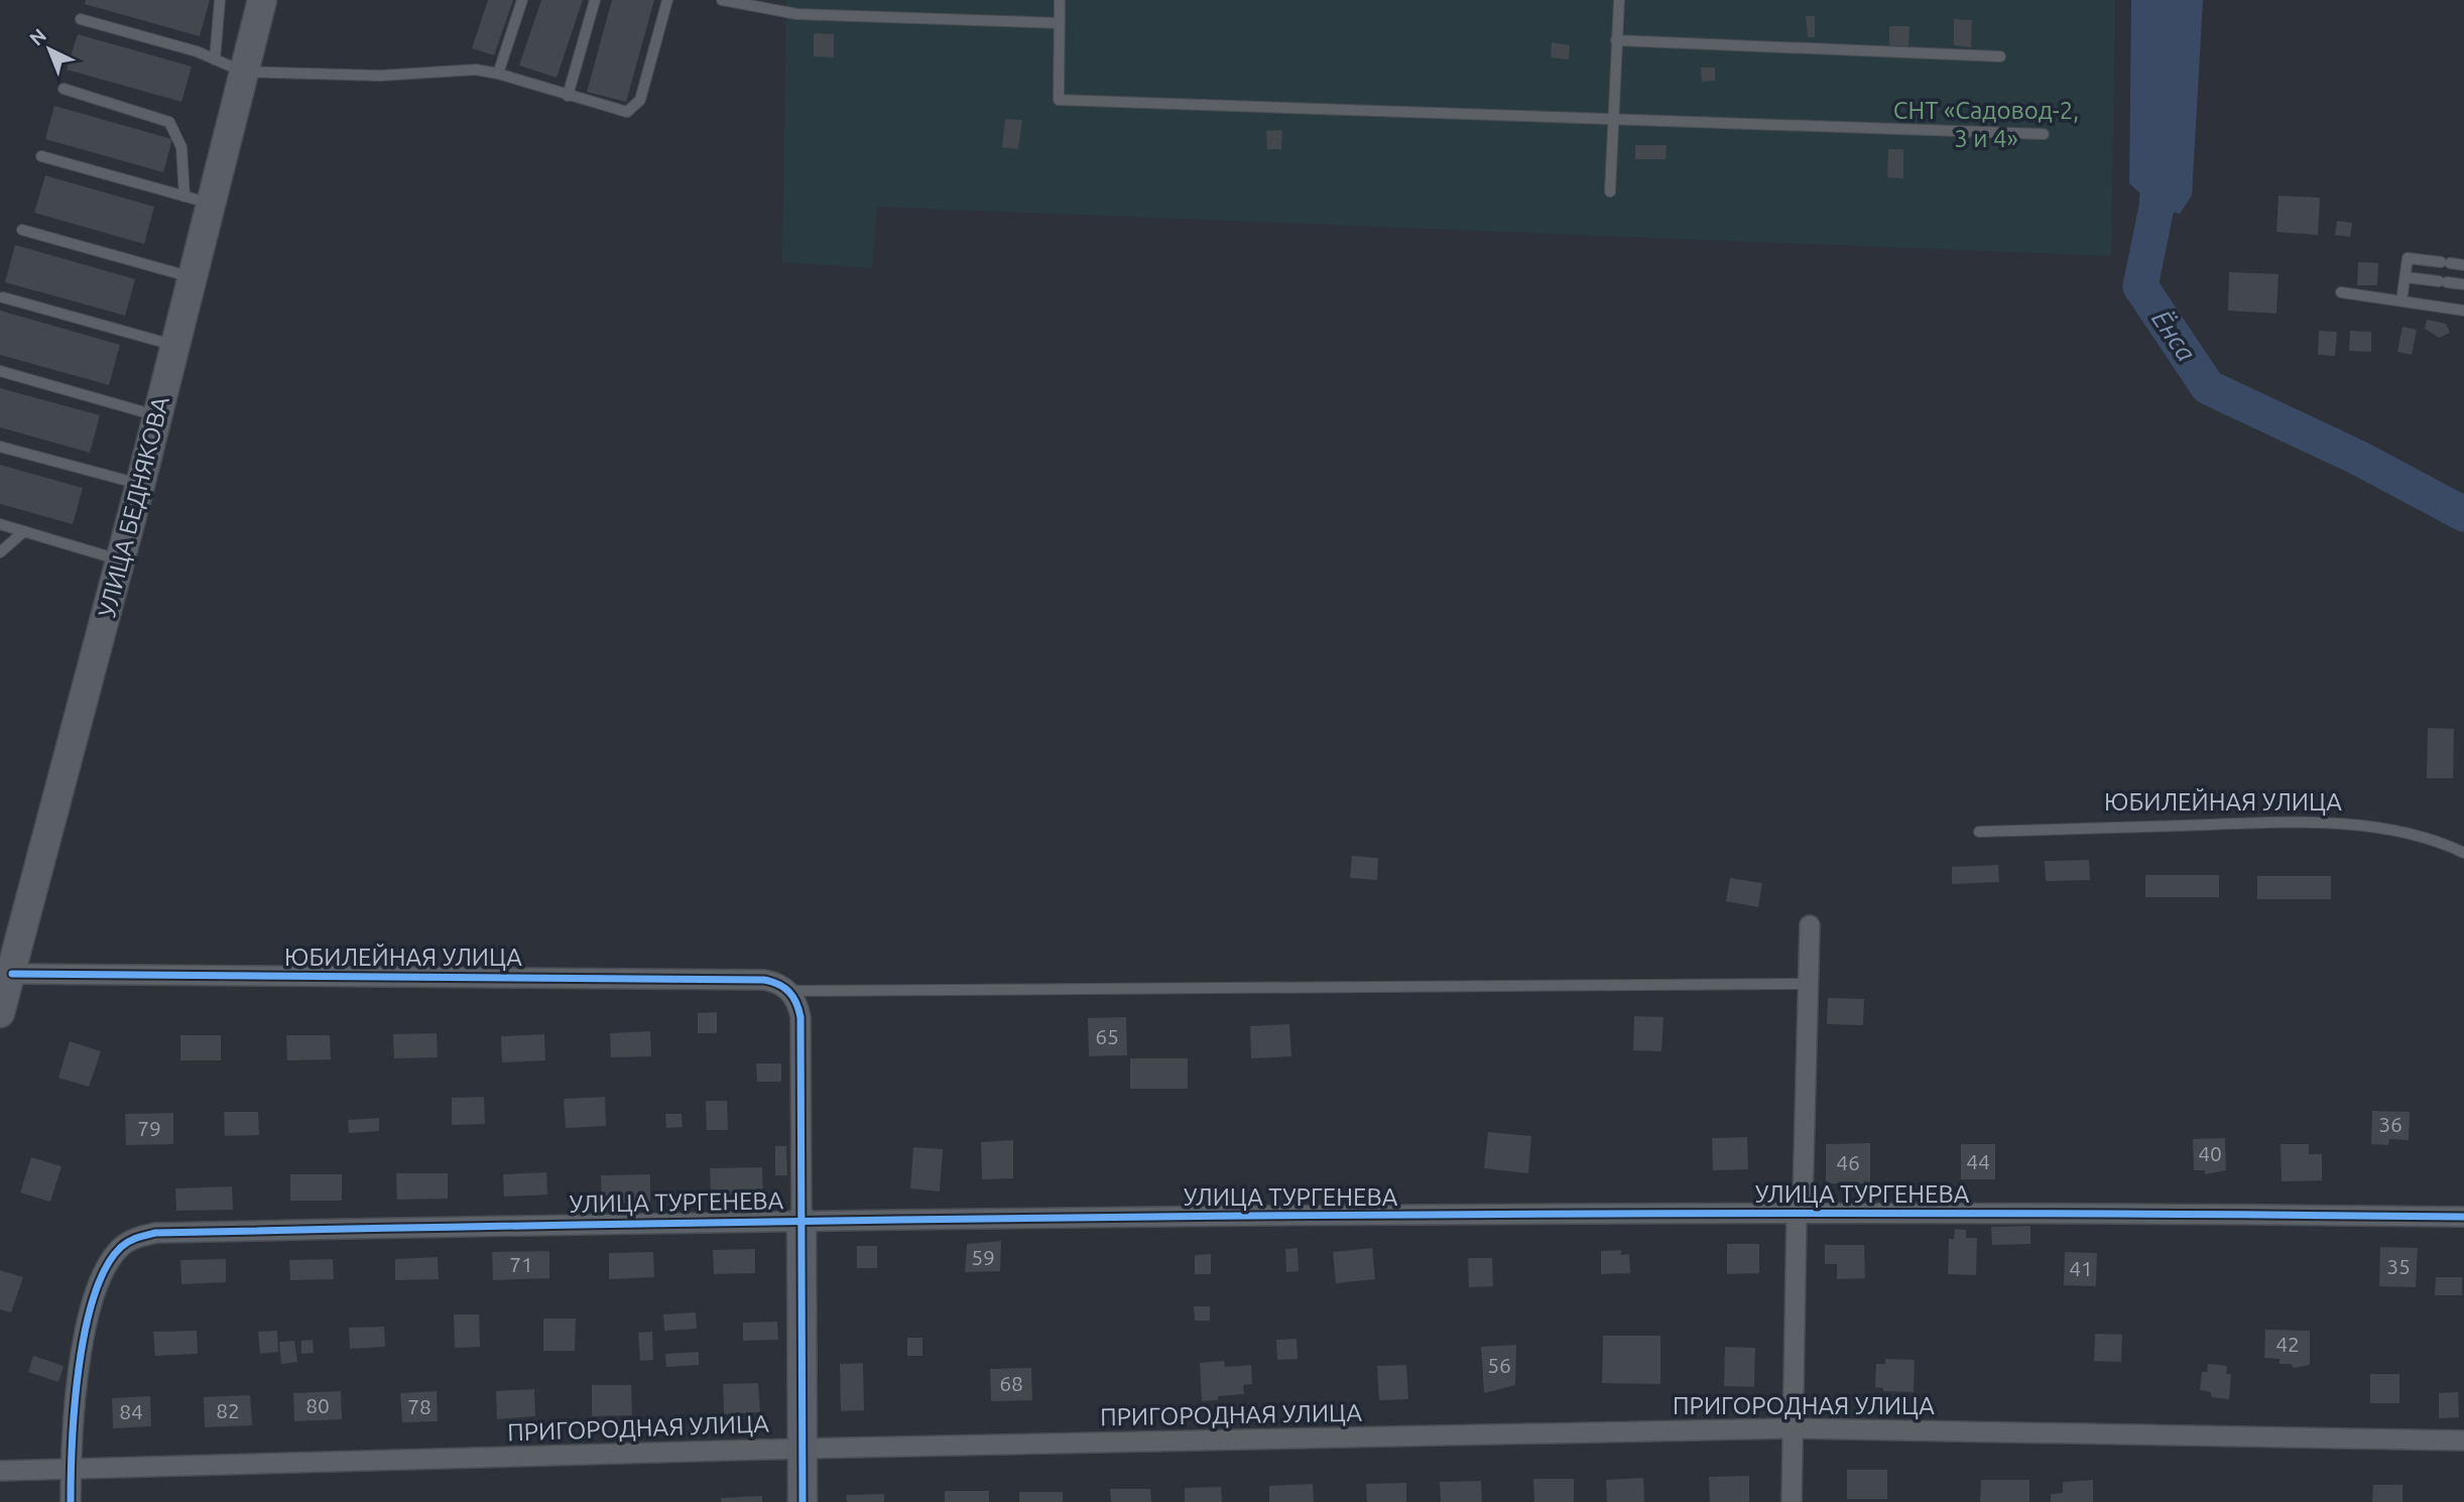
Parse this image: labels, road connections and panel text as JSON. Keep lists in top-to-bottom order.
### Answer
{
  "streets": {
    "street": [
      "УЛИЦА БЕДНЯКОВА",
      "ЮБИЛЕЙНАЯ УЛИЦА",
      "УЛИЦА ТУРГЕНЕВА",
      "ПРИГОРОДНАЯ УЛИЦА"
    ]
  },
  "crossings": [
    ["УЛИЦА БЕДНЯКОВА", "ЮБИЛЕЙНАЯ УЛИЦА"],
    ["УЛИЦА ТУРГЕНЕВА", "ПРИГОРОДНАЯ УЛИЦА"]
  ],
  "water": ["Ёнса"],
  "parks": ["СНТ «Садовод-2, 3 и 4»"],
  "house_numbers": [
    "65",
    "36",
    "79",
    "40",
    "44",
    "46",
    "59",
    "71",
    "35",
    "41",
    "42",
    "56",
    "68",
    "80",
    "78",
    "82",
    "84"
  ],
  "north": "top left"
}
